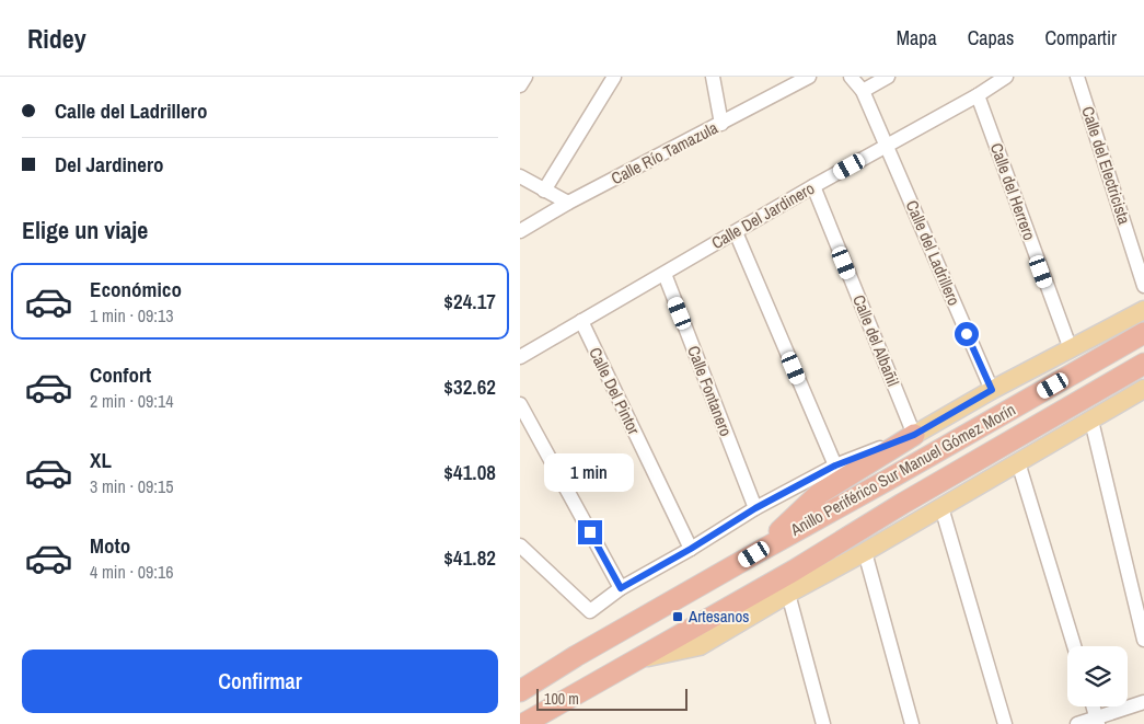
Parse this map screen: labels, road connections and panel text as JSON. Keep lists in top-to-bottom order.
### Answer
{
  "streets": {
    "highway": ["Anillo Periférico Sur Manuel Gómez Morín"],
    "street": [
      "Calle Río Tamazula",
      "Calle del Electricista",
      "Calle del Herrero",
      "Calle Del Jardinero",
      "Calle del Ladrillero",
      "Calle del Albañil",
      "Calle Del Pintor",
      "Calle Fontanero"
    ]
  },
  "crossings": [
    ["Calle del Herrero", "Calle Del Jardinero"],
    ["Calle Del Jardinero", "Calle del Ladrillero"],
    ["Calle Del Jardinero", "Calle del Albañil"],
    ["Calle Del Jardinero", "Calle Del Pintor"],
    ["Calle Del Jardinero", "Calle Fontanero"]
  ],
  "places": {
    "transit": ["Artesanos"]
  },
  "scale_bar": "100 m",
  "page": {
    "header": "Ridey",
    "nav": ["Mapa", "Capas", "Compartir"],
    "banner": ["Calle del Ladrillero", "Del Jardinero"],
    "heading": "Elige un viaje",
    "list": [
      {
        "name": "Económico",
        "note": "1 min · 09:13",
        "value": "$24.17"
      },
      {
        "name": "Confort",
        "note": "2 min · 09:14",
        "value": "$32.62"
      },
      {
        "name": "XL",
        "note": "3 min · 09:15",
        "value": "$41.08"
      },
      {
        "name": "Moto",
        "note": "4 min · 09:16",
        "value": "$41.82"
      }
    ],
    "bubble": "1 min",
    "buttons": "Confirmar",
    "scale": "100 m"
  }
}
